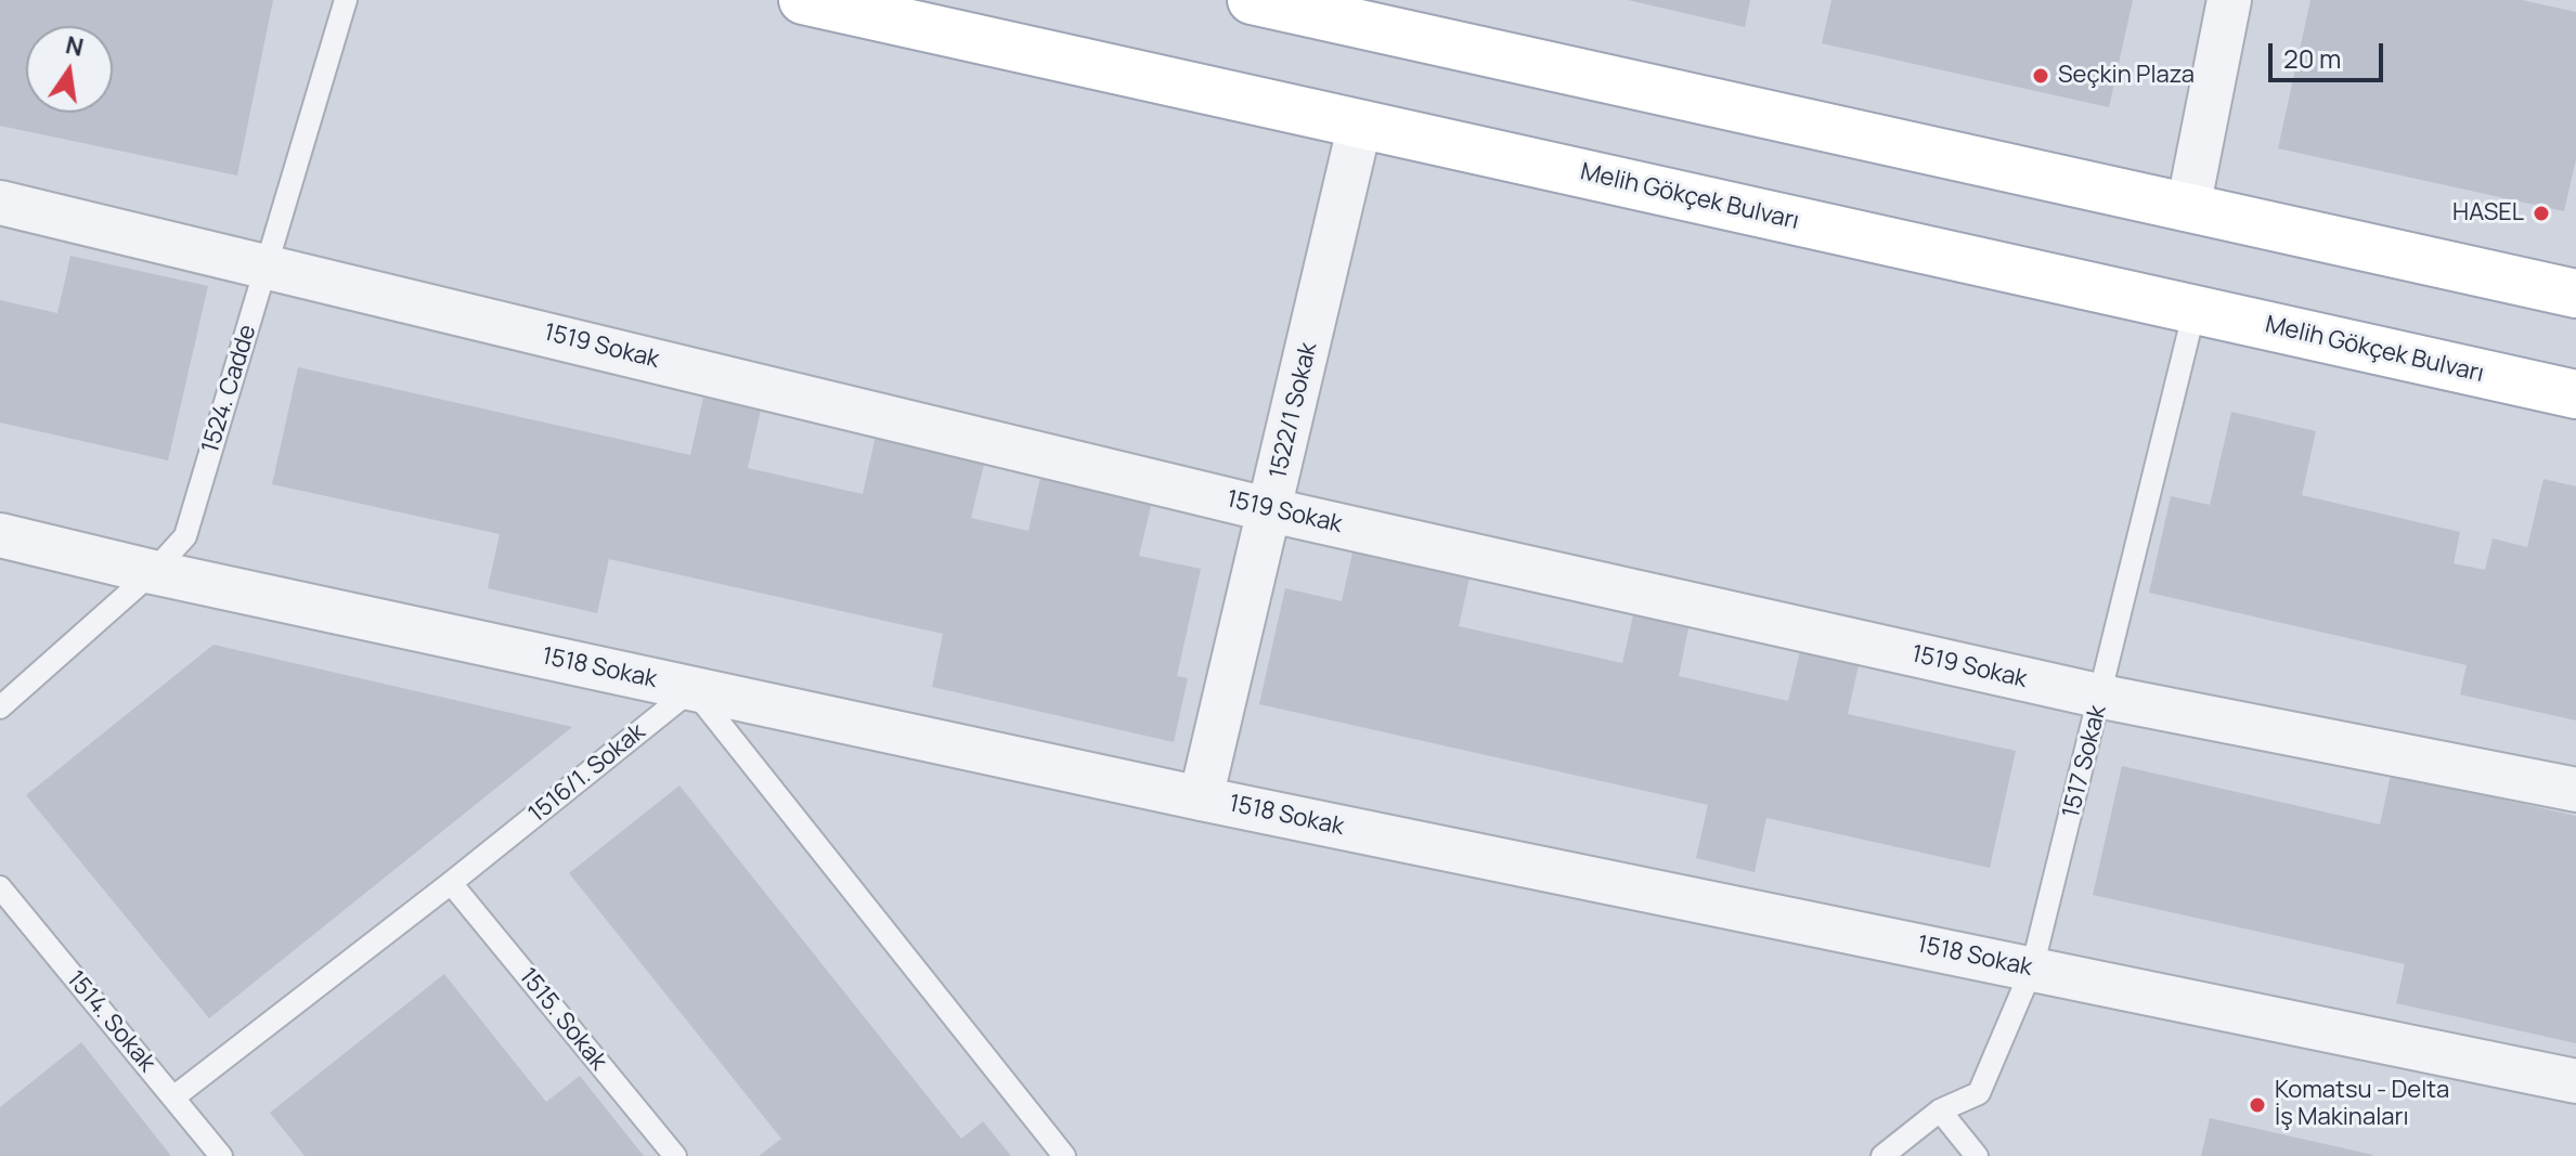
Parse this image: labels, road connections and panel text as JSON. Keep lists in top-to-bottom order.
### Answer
{
  "streets": {
    "main road": ["Melih Gökçek Bulvarı"],
    "street": ["1519 Sokak", "1522/1 Sokak", "1518 Sokak"],
    "lane": [
      "1524. Cadde",
      "1517 Sokak",
      "1516/1. Sokak",
      "1515. Sokak",
      "1514. Sokak"
    ]
  },
  "crossings": [
    ["Melih Gökçek Bulvarı", "1522/1 Sokak"],
    ["Melih Gökçek Bulvarı", "1517 Sokak"],
    ["1519 Sokak", "1524. Cadde"],
    ["1519 Sokak", "1522/1 Sokak"],
    ["1519 Sokak", "1517 Sokak"],
    ["1524. Cadde", "1518 Sokak"],
    ["1522/1 Sokak", "1518 Sokak"],
    ["1518 Sokak", "1517 Sokak"],
    ["1518 Sokak", "1516/1. Sokak"],
    ["1516/1. Sokak", "1515. Sokak"],
    ["1516/1. Sokak", "1514. Sokak"]
  ],
  "places": ["Seçkin Plaza", "HASEL", "Komatsu - Delta İş Makinaları"],
  "scale_bar": "20 m",
  "north": "top"
}
